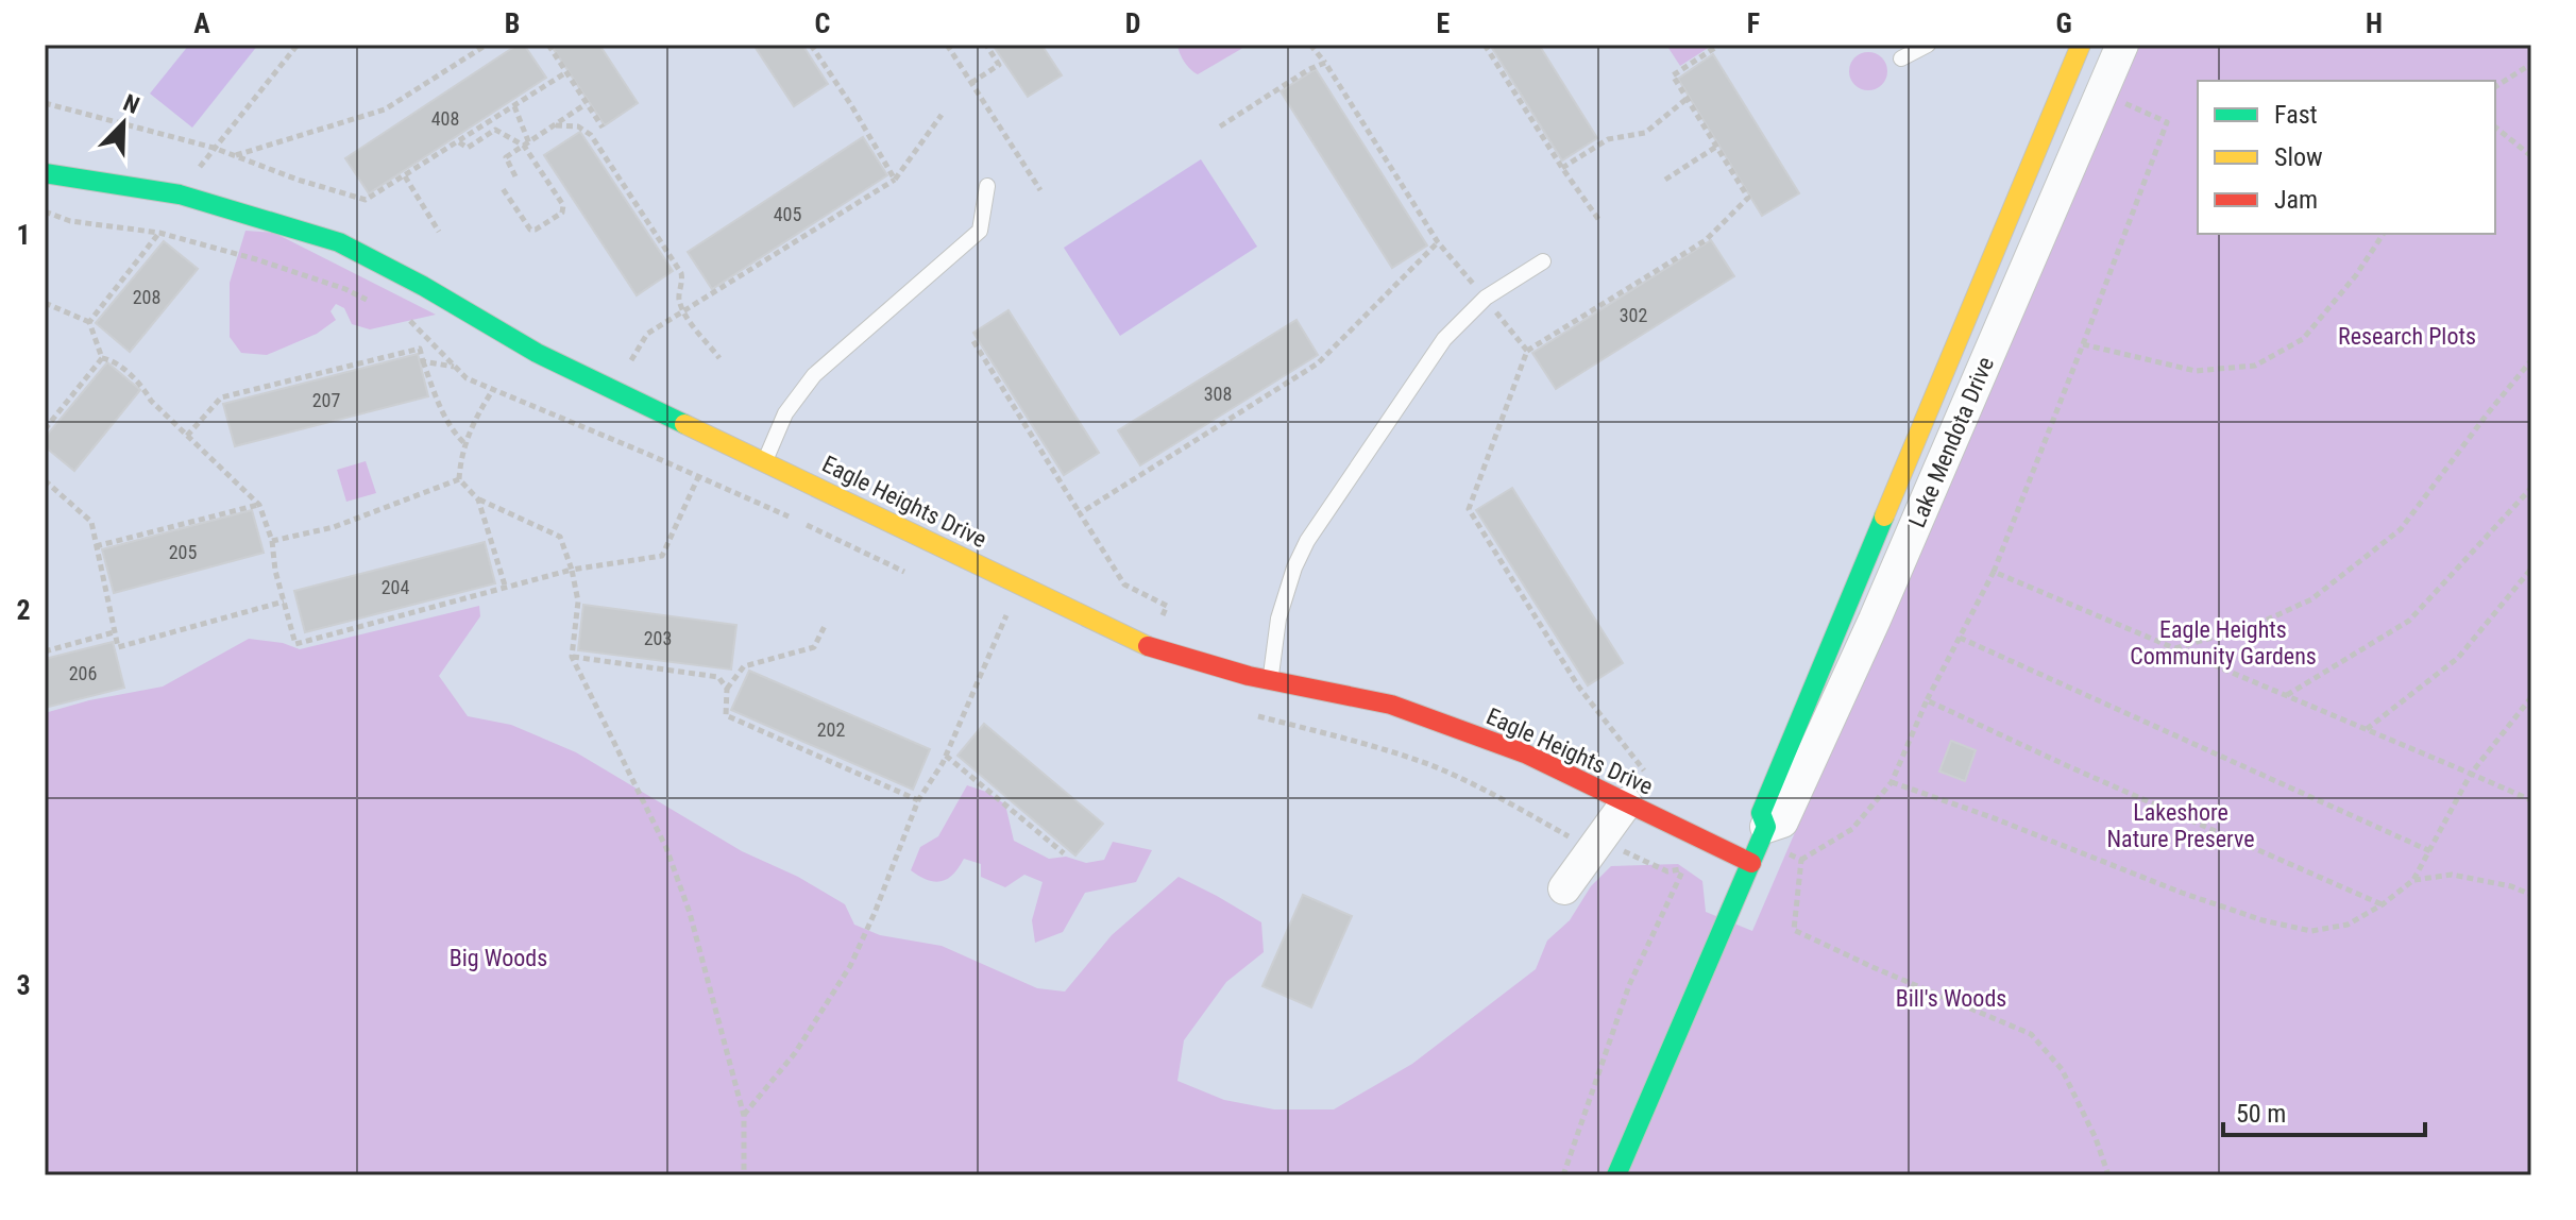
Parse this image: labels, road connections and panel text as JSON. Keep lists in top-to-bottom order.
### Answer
{
  "streets": {
    "street": ["Lake Mendota Drive", "Eagle Heights Drive"]
  },
  "crossings": [
    ["Lake Mendota Drive", "Eagle Heights Drive"]
  ],
  "parks": [
    "Research Plots",
    "Eagle Heights Community Gardens",
    "Lakeshore Nature Preserve",
    "Big Woods",
    "Bill's Woods"
  ],
  "house_numbers": [
    "408",
    "405",
    "208",
    "302",
    "308",
    "207",
    "205",
    "204",
    "203",
    "206",
    "202"
  ],
  "legend": ["Fast", "Slow", "Jam"],
  "scale_bar": "50 m",
  "north": "top right",
  "grid": {
    "columns": [
      "A",
      "B",
      "C",
      "D",
      "E",
      "F",
      "G",
      "H"
    ],
    "rows": ["1", "2", "3"]
  }
}
